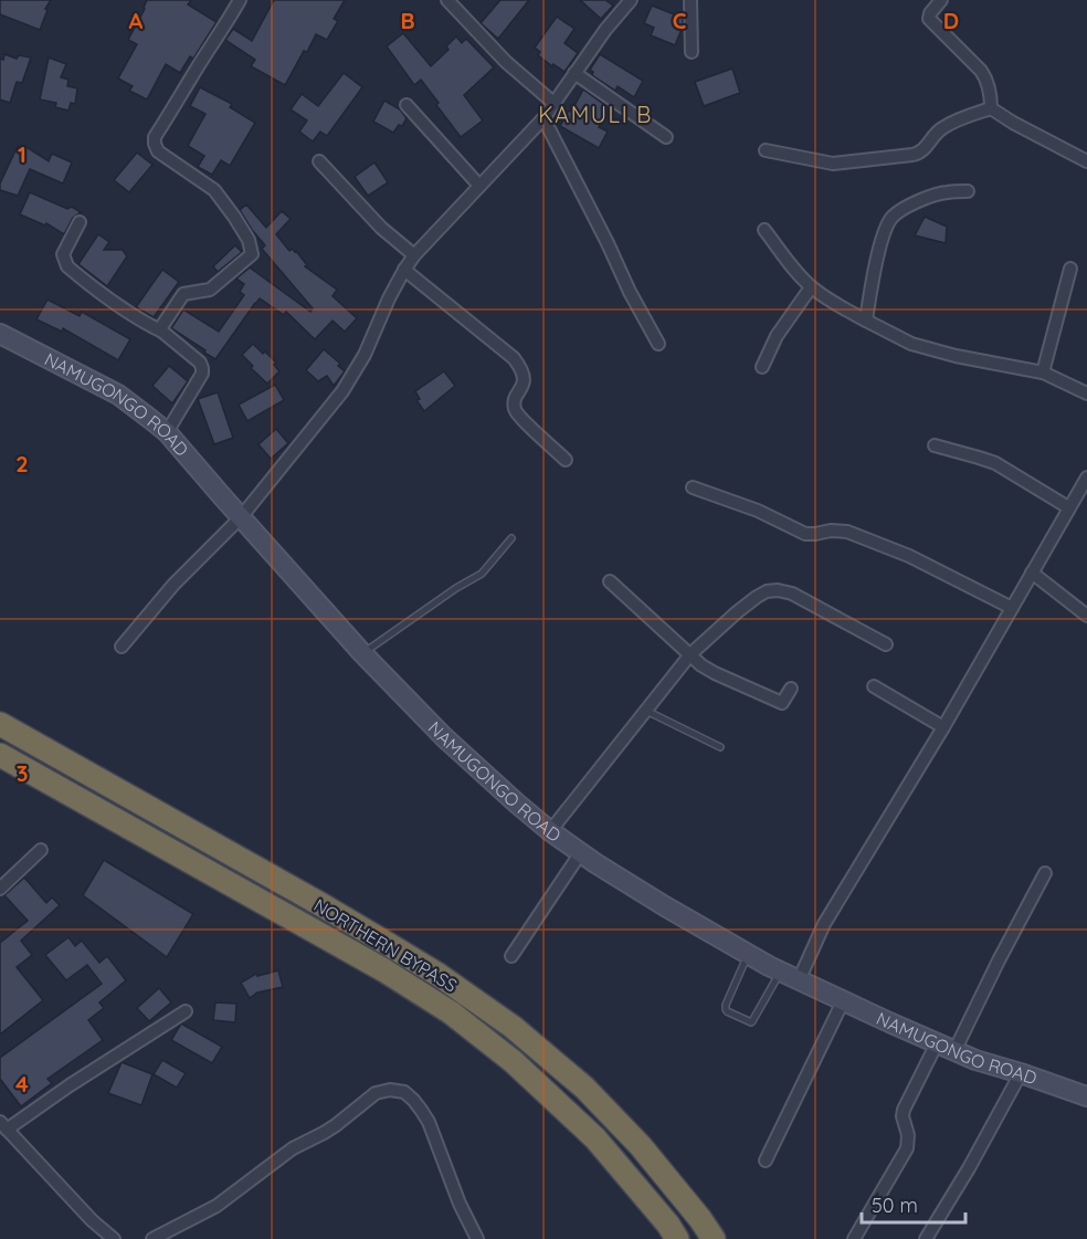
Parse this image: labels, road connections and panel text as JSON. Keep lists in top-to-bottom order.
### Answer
{
  "streets": {
    "highway": ["NORTHERN BYPASS"],
    "main road": ["NAMUGONGO ROAD"]
  },
  "districts": ["KAMULI B"],
  "scale_bar": "50 m",
  "grid": {
    "columns": [
      "A",
      "B",
      "C",
      "D"
    ],
    "rows": [
      "1",
      "2",
      "3",
      "4"
    ]
  }
}
